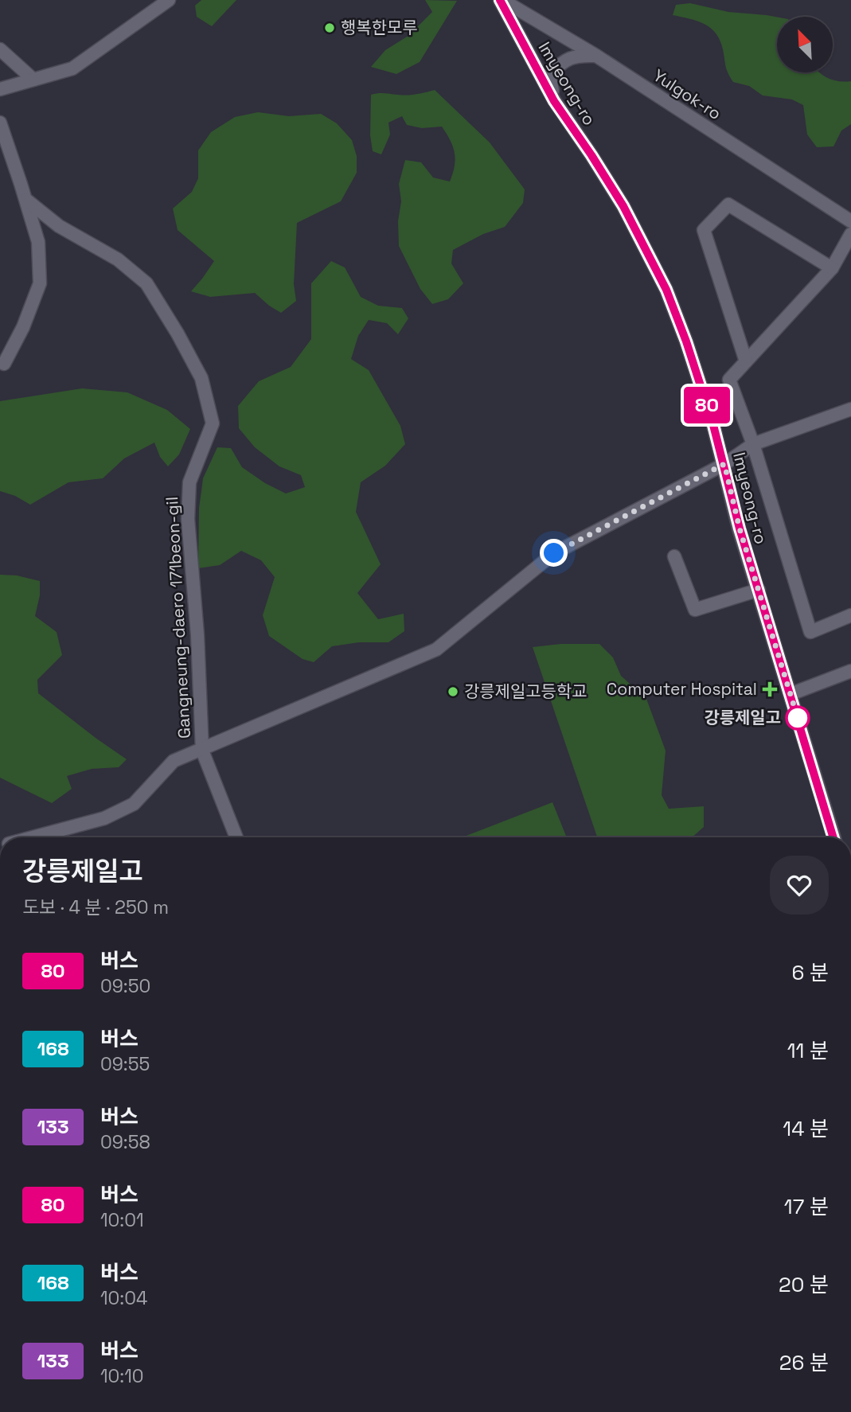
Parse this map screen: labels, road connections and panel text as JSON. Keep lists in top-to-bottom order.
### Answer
{
  "streets": {
    "street": ["Imyeong-ro", "Yulgok-ro", "Gangneung-daero 171beon-gil"]
  },
  "crossings": [
    ["Imyeong-ro", "Yulgok-ro"]
  ],
  "places": {
    "other": ["행복한모루", "강릉제일고등학교", "강릉제일고"],
    "health": ["Computer Hospital"]
  },
  "lines": ["bus line 80"],
  "north": "top left",
  "page": {
    "on_map": "80",
    "heading": ["강릉제일고", "도보 · 4 분 · 250 m"],
    "list": [
      {
        "mark": "80",
        "name": "버스",
        "note": "09:50",
        "value": "6 분"
      },
      {
        "mark": "168",
        "name": "버스",
        "note": "09:55",
        "value": "11 분"
      },
      {
        "mark": "133",
        "name": "버스",
        "note": "09:58",
        "value": "14 분"
      },
      {
        "mark": "80",
        "name": "버스",
        "note": "10:01",
        "value": "17 분"
      },
      {
        "mark": "168",
        "name": "버스",
        "note": "10:04",
        "value": "20 분"
      },
      {
        "mark": "133",
        "name": "버스",
        "note": "10:10",
        "value": "26 분"
      }
    ]
  }
}
